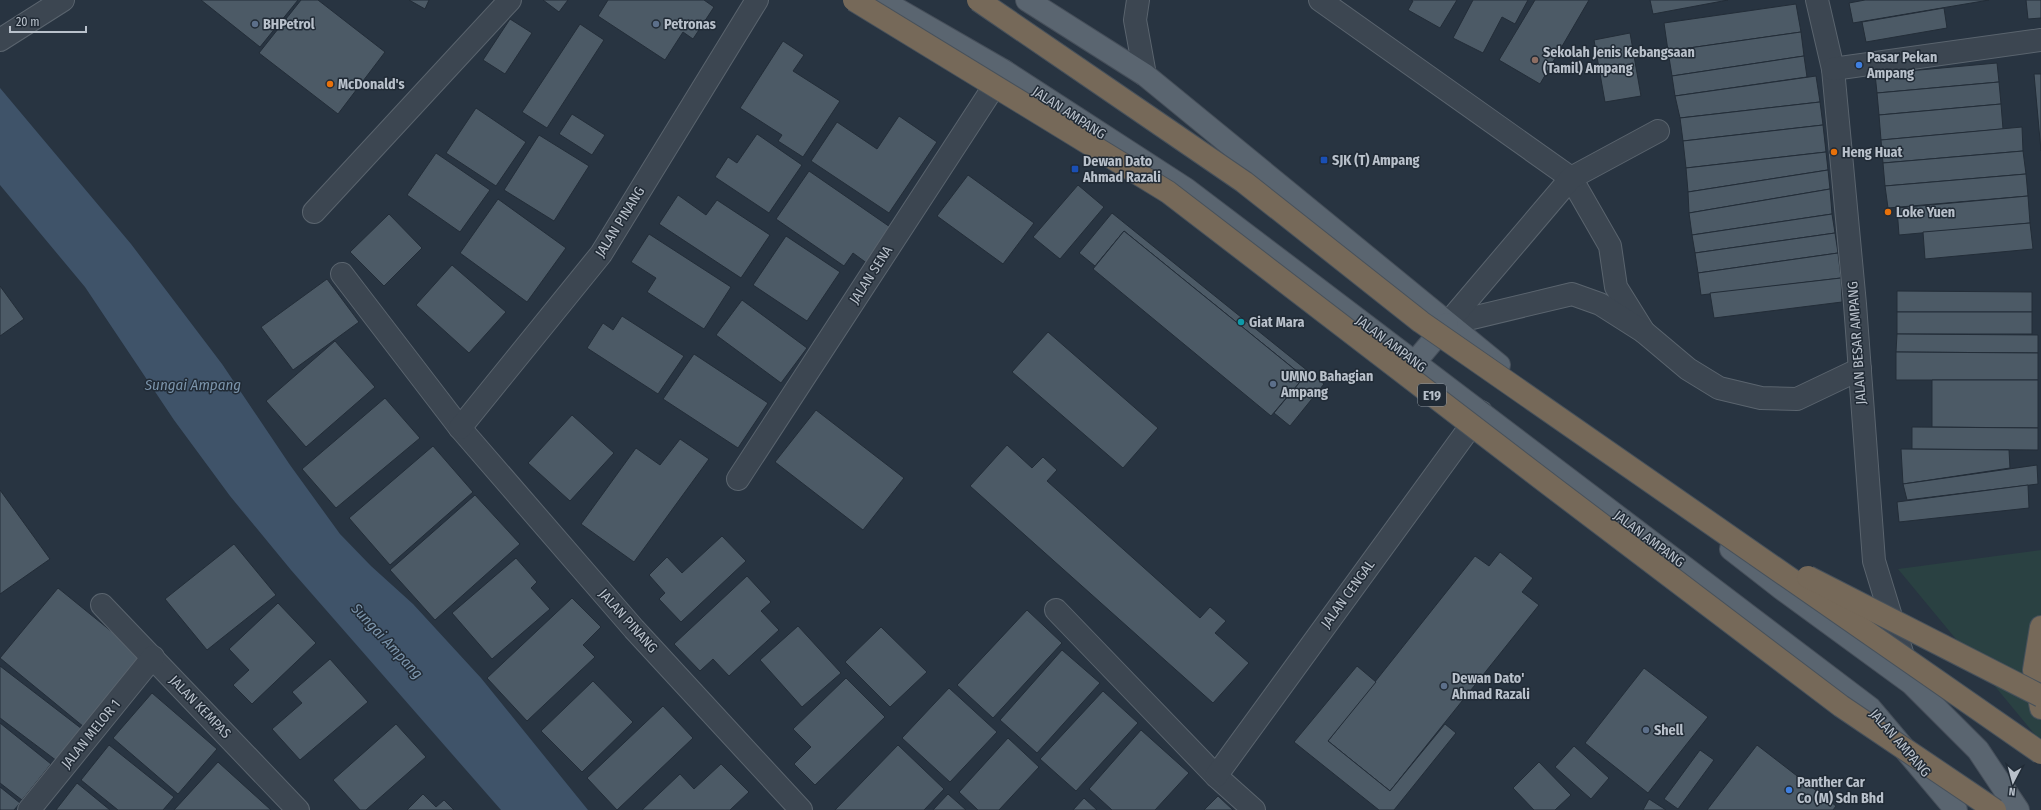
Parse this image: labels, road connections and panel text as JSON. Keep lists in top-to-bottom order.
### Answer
{
  "streets": {
    "highway": ["E19"],
    "main road": ["JALAN AMPANG"],
    "street": [
      "JALAN PINANG",
      "JALAN SENA",
      "JALAN BESAR AMPANG",
      "JALAN CENGAL",
      "JALAN KEMPAS",
      "JALAN MELOR 1"
    ]
  },
  "crossings": [
    ["JALAN AMPANG", "JALAN SENA"],
    ["JALAN AMPANG", "JALAN CENGAL"],
    ["JALAN KEMPAS", "JALAN MELOR 1"]
  ],
  "water": ["Sungai Ampang"],
  "places": {
    "other": [
      "BHPetrol",
      "Petronas",
      "Sekolah Jenis Kebangsaan (Tamil) Ampang",
      "Pasar Pekan Ampang",
      "McDonald's",
      "Heng Huat",
      "Loke Yuen",
      "Giat Mara",
      "UMNO Bahagian Ampang",
      "Dewan Dato' Ahmad Razali",
      "Shell",
      "Panther Car Co (M) Sdn Bhd"
    ],
    "transit": ["SJK (T) Ampang", "Dewan Dato Ahmad Razali"]
  },
  "scale_bar": "20 m",
  "north": "bottom"
}
